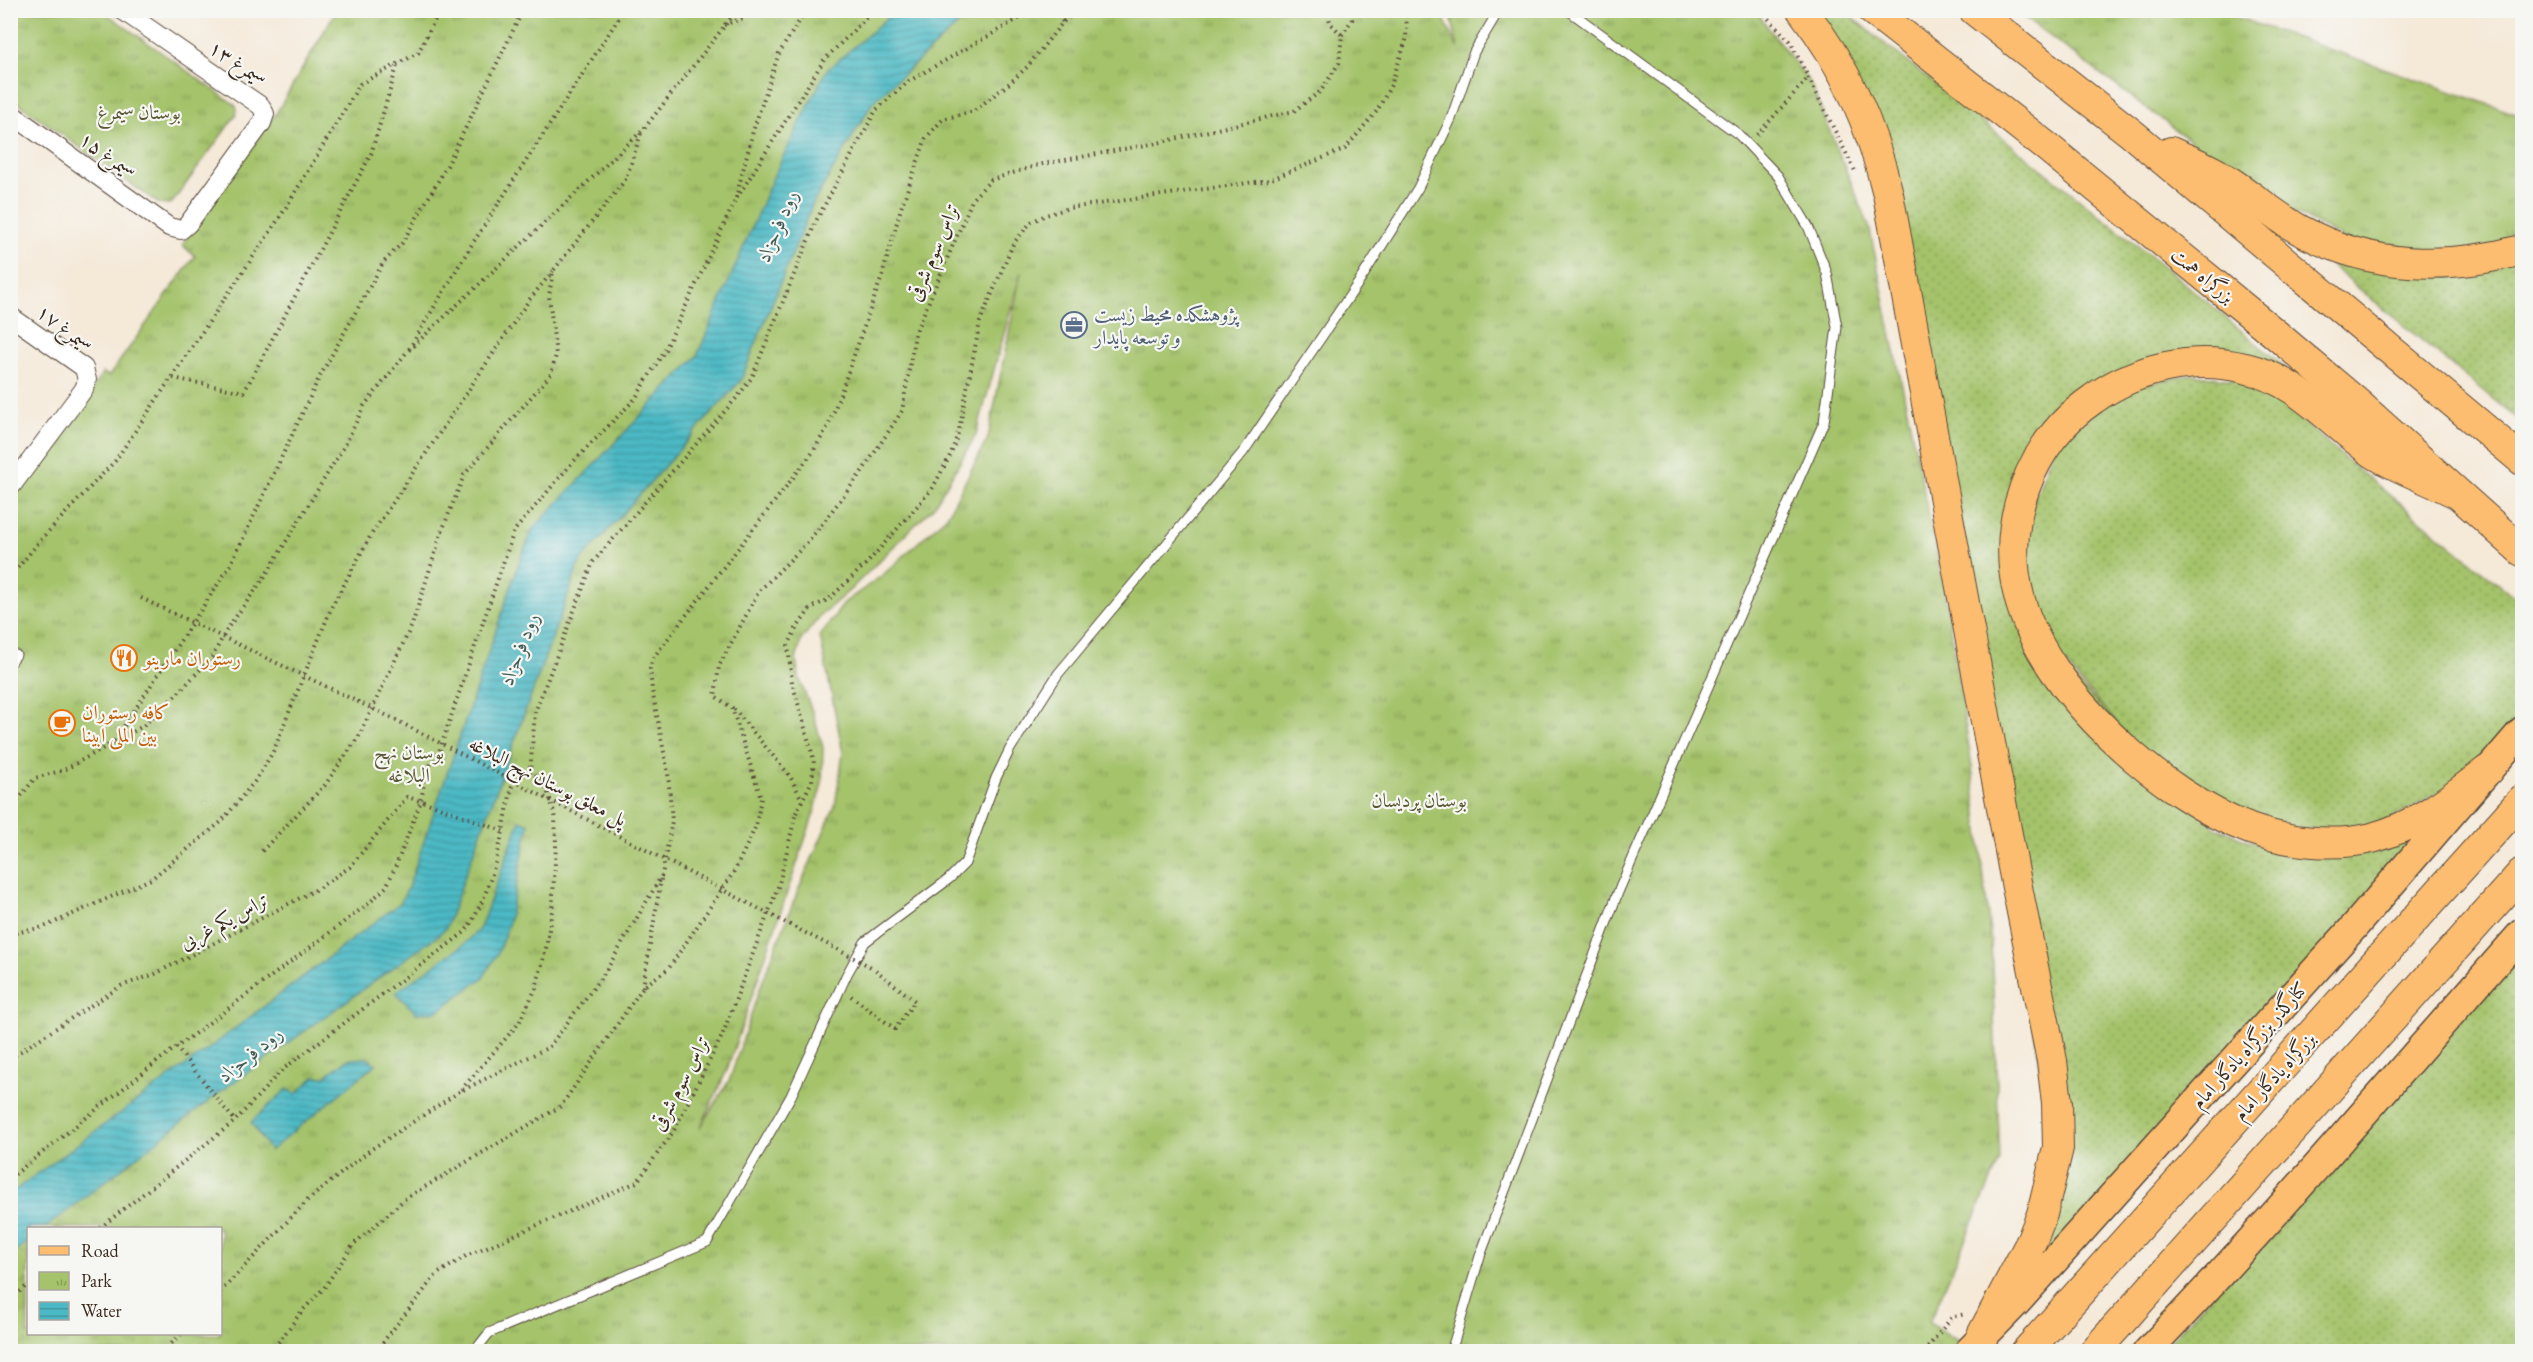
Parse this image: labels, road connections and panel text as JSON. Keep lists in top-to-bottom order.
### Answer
{
  "streets": {
    "highway": ["بزرگراه همت", "بزرگراه یادگار امام"],
    "main road": ["کنارگذر بزرگراه یادگار امام"],
    "street": ["سیمرغ ۱۳", "سیمرغ ۱۵", "سیمرغ ۱۷"],
    "path": ["تراس سوم شرقی", "پل معلق بوستان نهج البلاغه", "تراس یکم غربی"]
  },
  "crossings": [
    ["سیمرغ ۱۳", "سیمرغ ۱۵"]
  ],
  "water": ["رود فرحزاد"],
  "parks": ["بوستان سیمرغ", "بوستان نهج البلاغه", "بوستان پردیسان"],
  "places": {
    "office": ["پژوهشکده محیط زیست و توسعه پایدار"],
    "restaurant": ["رستوران مارینو"],
    "cafe": ["کافه رستوران بین الملی ابینا"]
  },
  "legend": ["Road", "Park", "Water"]
}
